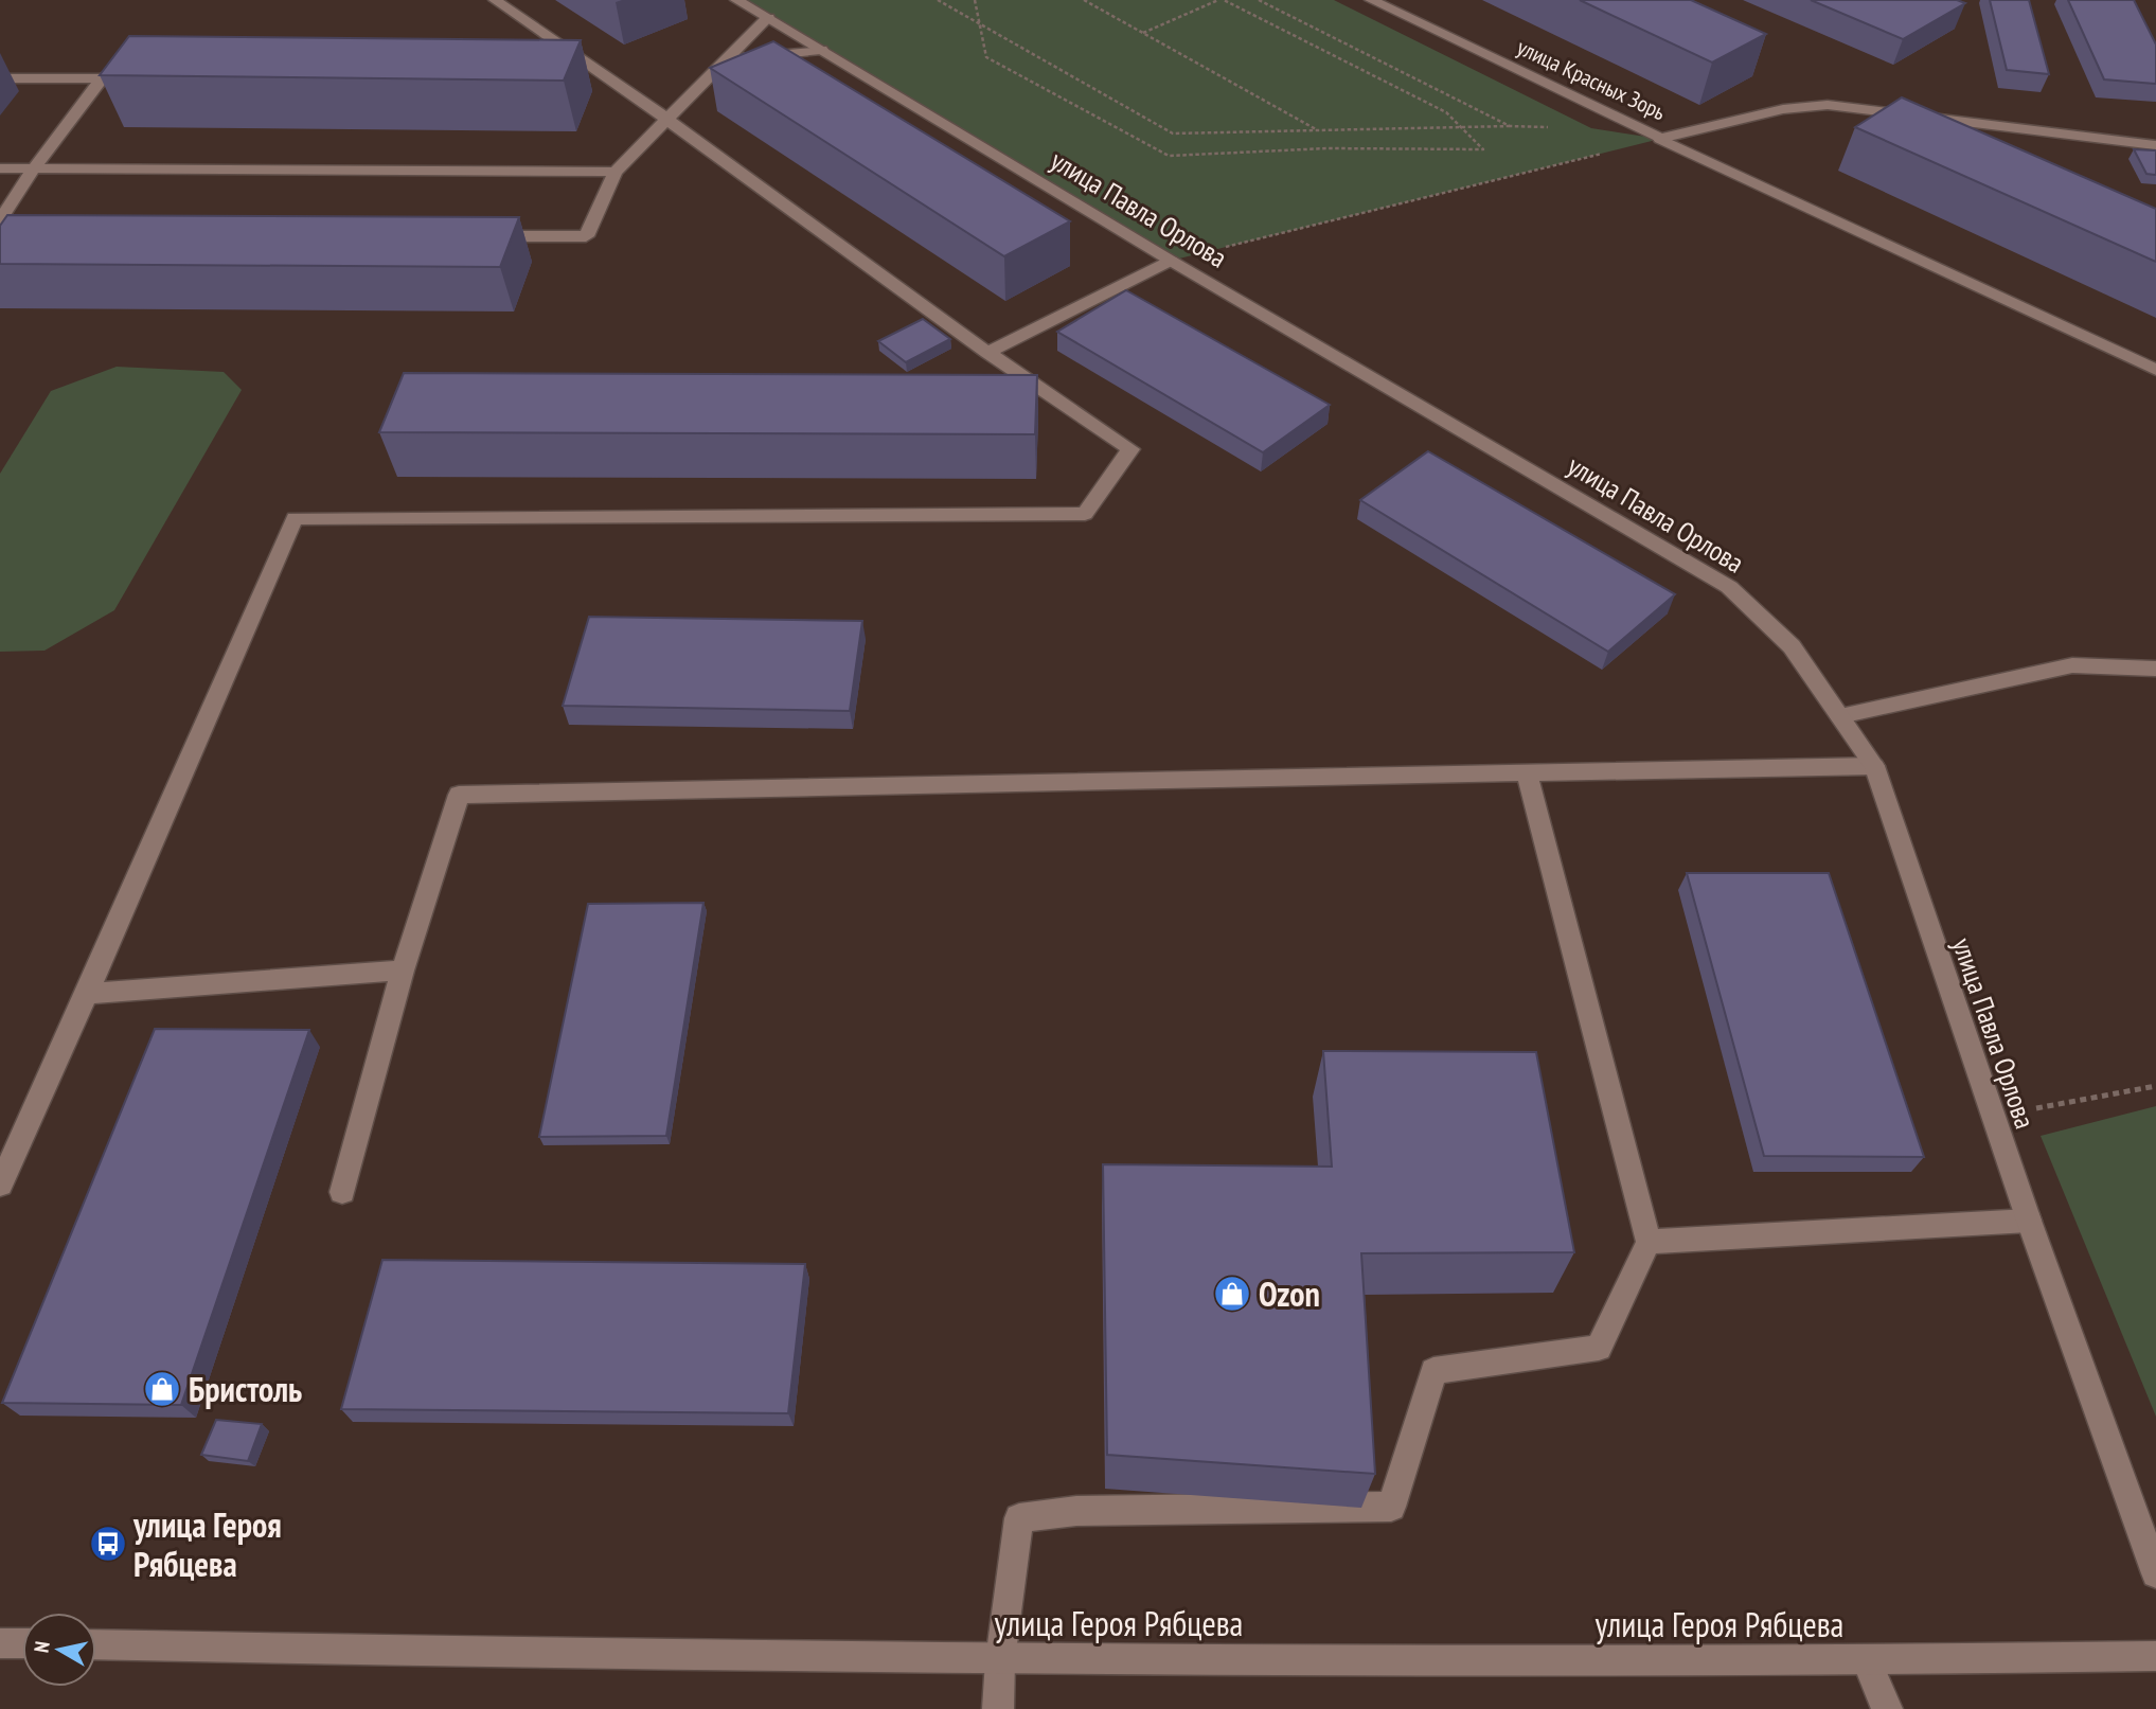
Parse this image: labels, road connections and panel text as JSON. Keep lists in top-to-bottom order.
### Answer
{
  "streets": {
    "street": ["улица Красных Зорь", "улица Павла Орлова", "улица Героя Рябцева"]
  },
  "places": {
    "shop": ["Ozon", "Бристоль"],
    "bus stop": ["улица Героя Рябцева"]
  },
  "north": "left"
}
